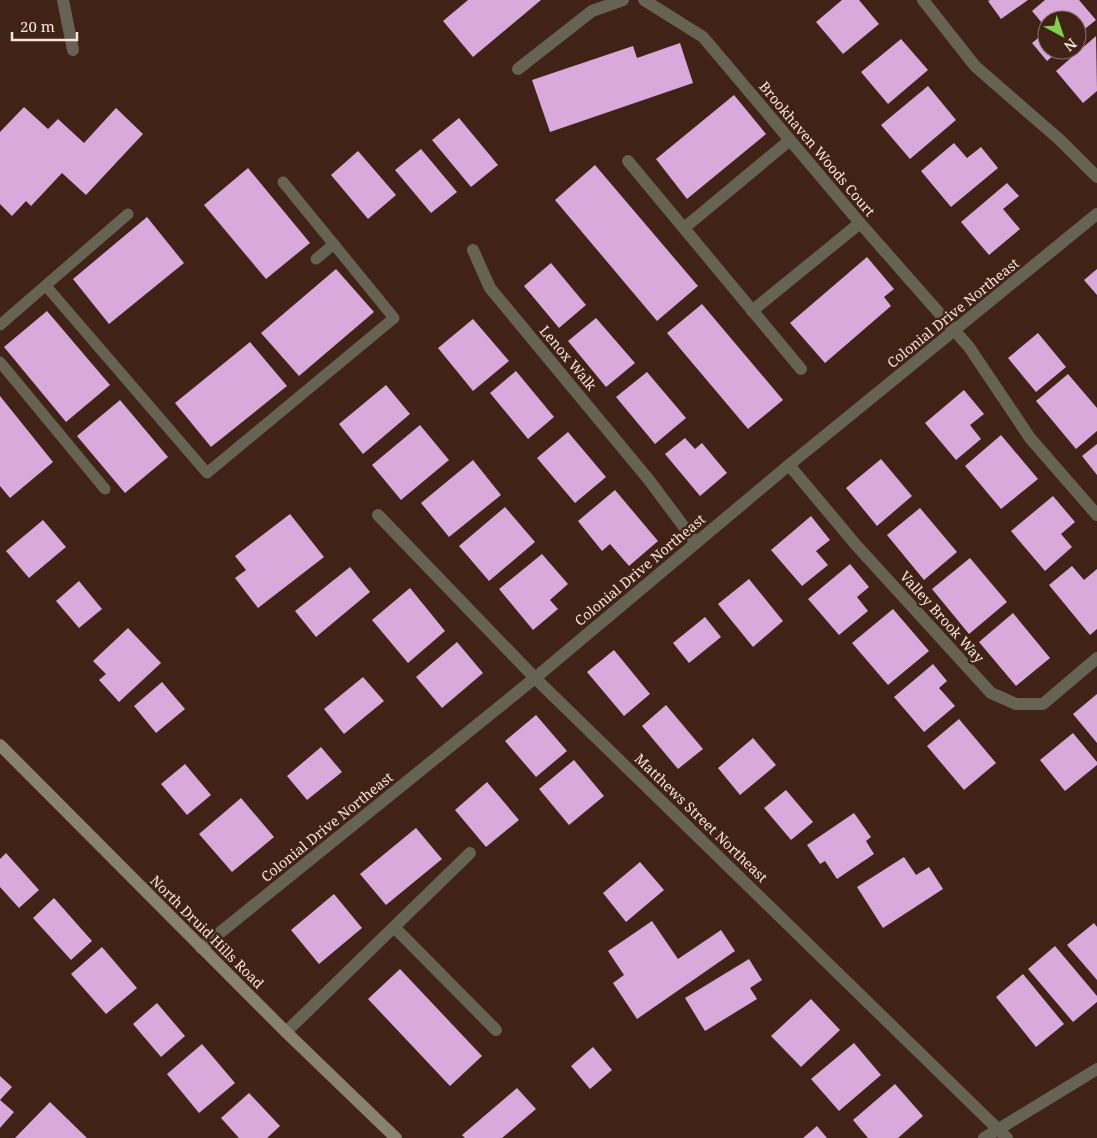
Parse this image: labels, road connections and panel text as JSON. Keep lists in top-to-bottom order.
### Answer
{
  "streets": {
    "main road": ["North Druid Hills Road"],
    "street": [
      "Brookhaven Woods Court",
      "Colonial Drive Northeast",
      "Lenox Walk",
      "Valley Brook Way",
      "Matthews Street Northeast"
    ]
  },
  "crossings": [
    ["Brookhaven Woods Court", "Colonial Drive Northeast"],
    ["Colonial Drive Northeast", "Lenox Walk"],
    ["Colonial Drive Northeast", "Valley Brook Way"],
    ["Colonial Drive Northeast", "Matthews Street Northeast"],
    ["Colonial Drive Northeast", "North Druid Hills Road"]
  ],
  "scale_bar": "20 m",
  "north": "bottom right"
}
